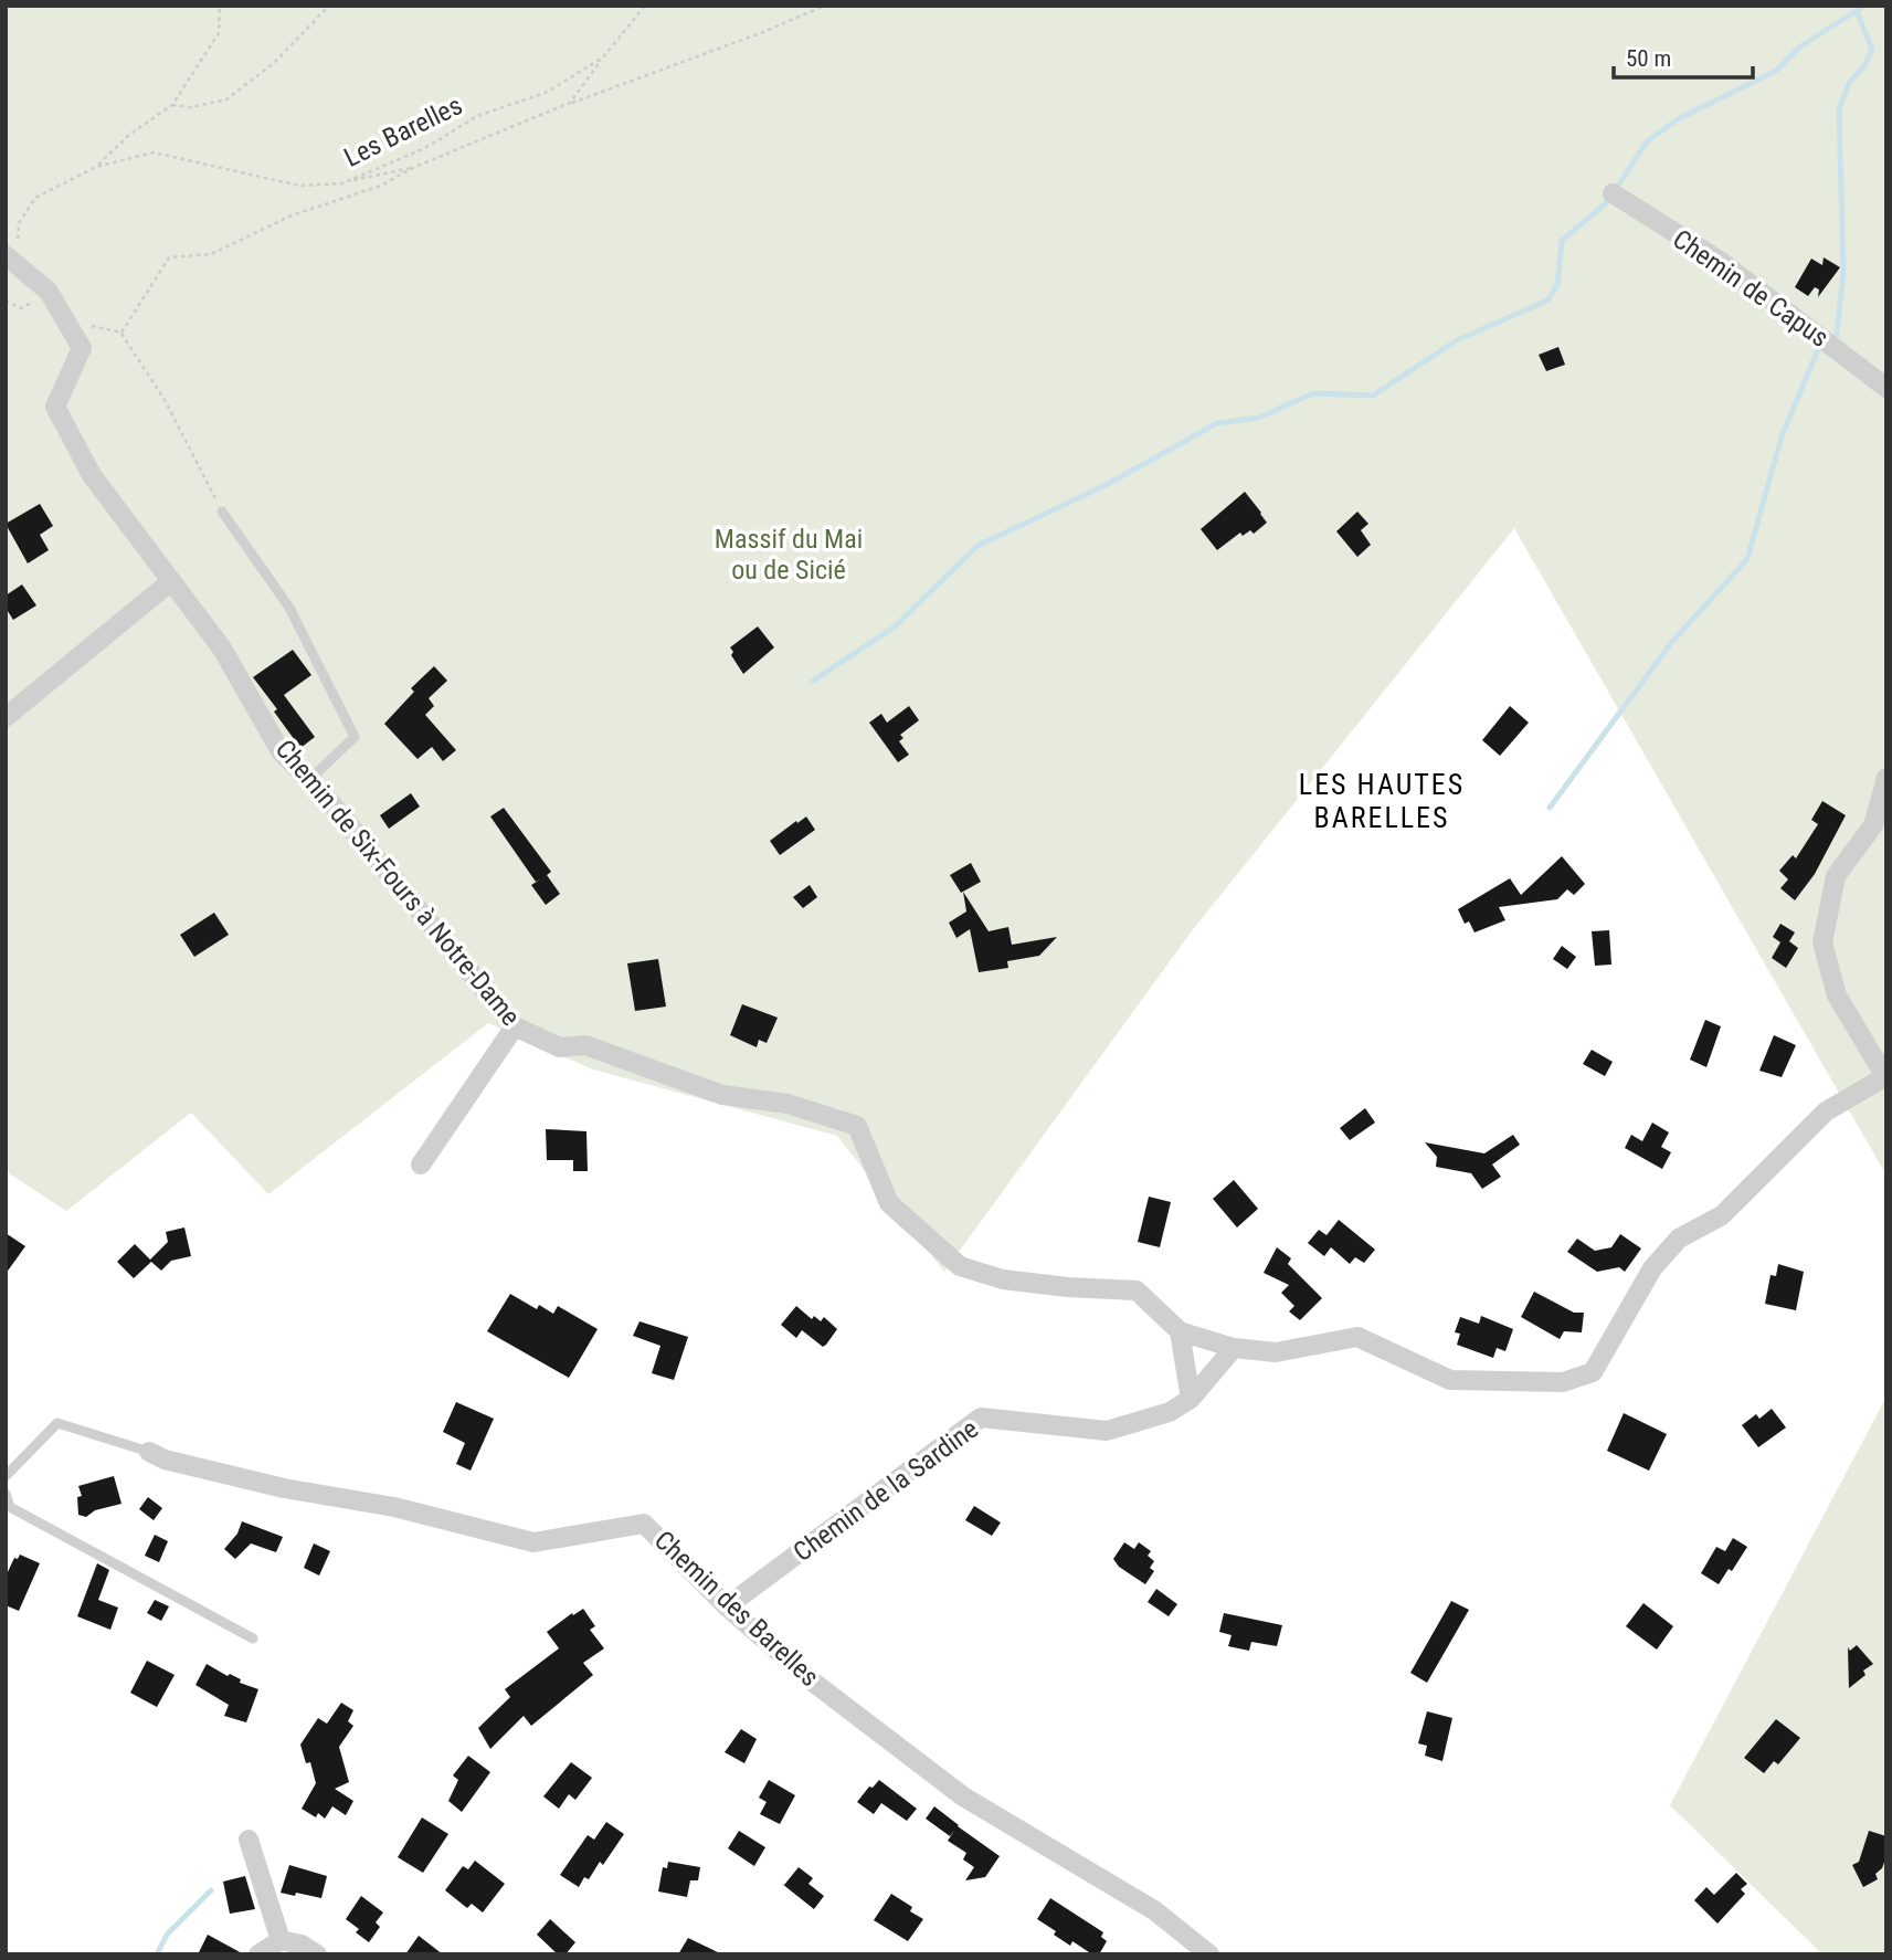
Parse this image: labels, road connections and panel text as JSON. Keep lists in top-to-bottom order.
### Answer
{
  "streets": {
    "street": [
      "Chemin de Capus",
      "Chemin de Six-Fours à Notre-Dame",
      "Chemin de la Sardine",
      "Chemin des Barelles"
    ],
    "path": ["Les Barelles"]
  },
  "crossings": [
    ["Les Barelles", "Chemin de Six-Fours à Notre-Dame"],
    ["Chemin de la Sardine", "Chemin des Barelles"]
  ],
  "districts": ["LES HAUTES BARELLES"],
  "parks": ["Massif du Mai ou de Sicié"],
  "scale_bar": "50 m"
}
